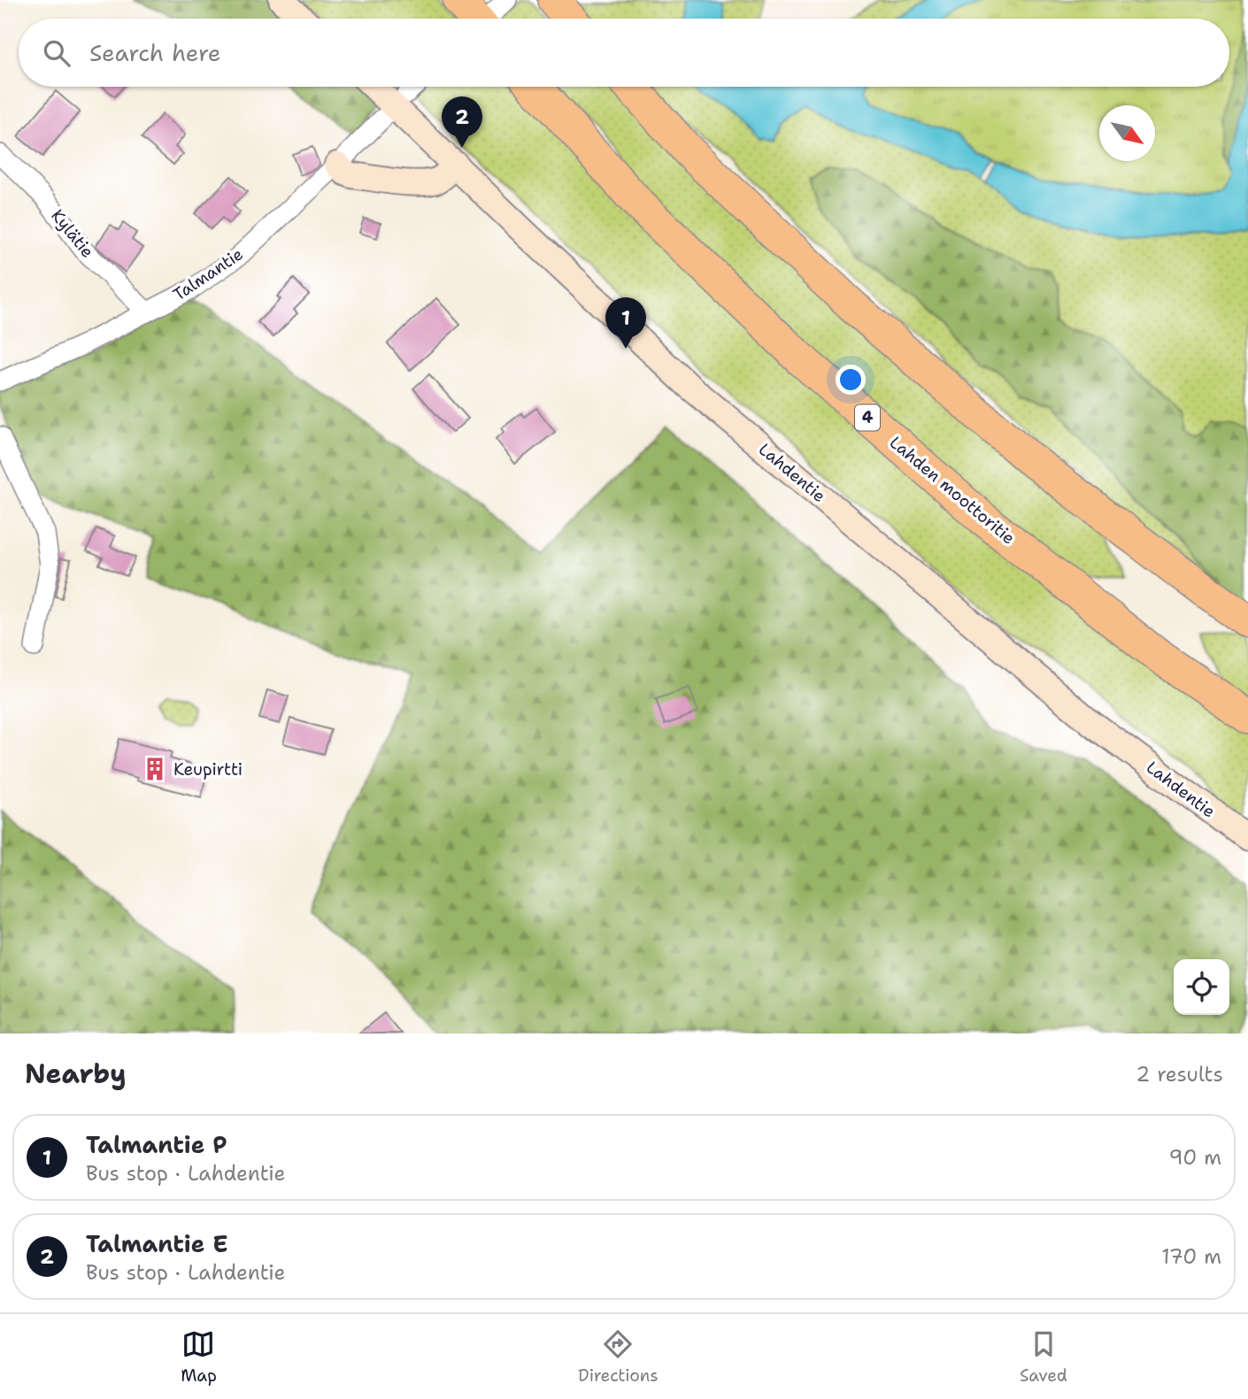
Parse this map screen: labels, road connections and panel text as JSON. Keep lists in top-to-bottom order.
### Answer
{
  "streets": {
    "highway": ["4", "Lahden moottoritie"],
    "main road": ["Lahdentie"],
    "street": ["Kylätie", "Talmantie"]
  },
  "crossings": [
    ["Kylätie", "Talmantie"]
  ],
  "places": {
    "building": ["Keupirtti"]
  },
  "north": "bottom right",
  "page": {
    "search": "Search here",
    "pins": ["2", "1"],
    "heading": ["Nearby", "2 results"],
    "list": [
      {
        "mark": "1",
        "name": "Talmantie P",
        "note": "Bus stop · Lahdentie",
        "value": "90 m"
      },
      {
        "mark": "2",
        "name": "Talmantie E",
        "note": "Bus stop · Lahdentie",
        "value": "170 m"
      }
    ],
    "nav": ["Map", "Directions", "Saved"]
  }
}
